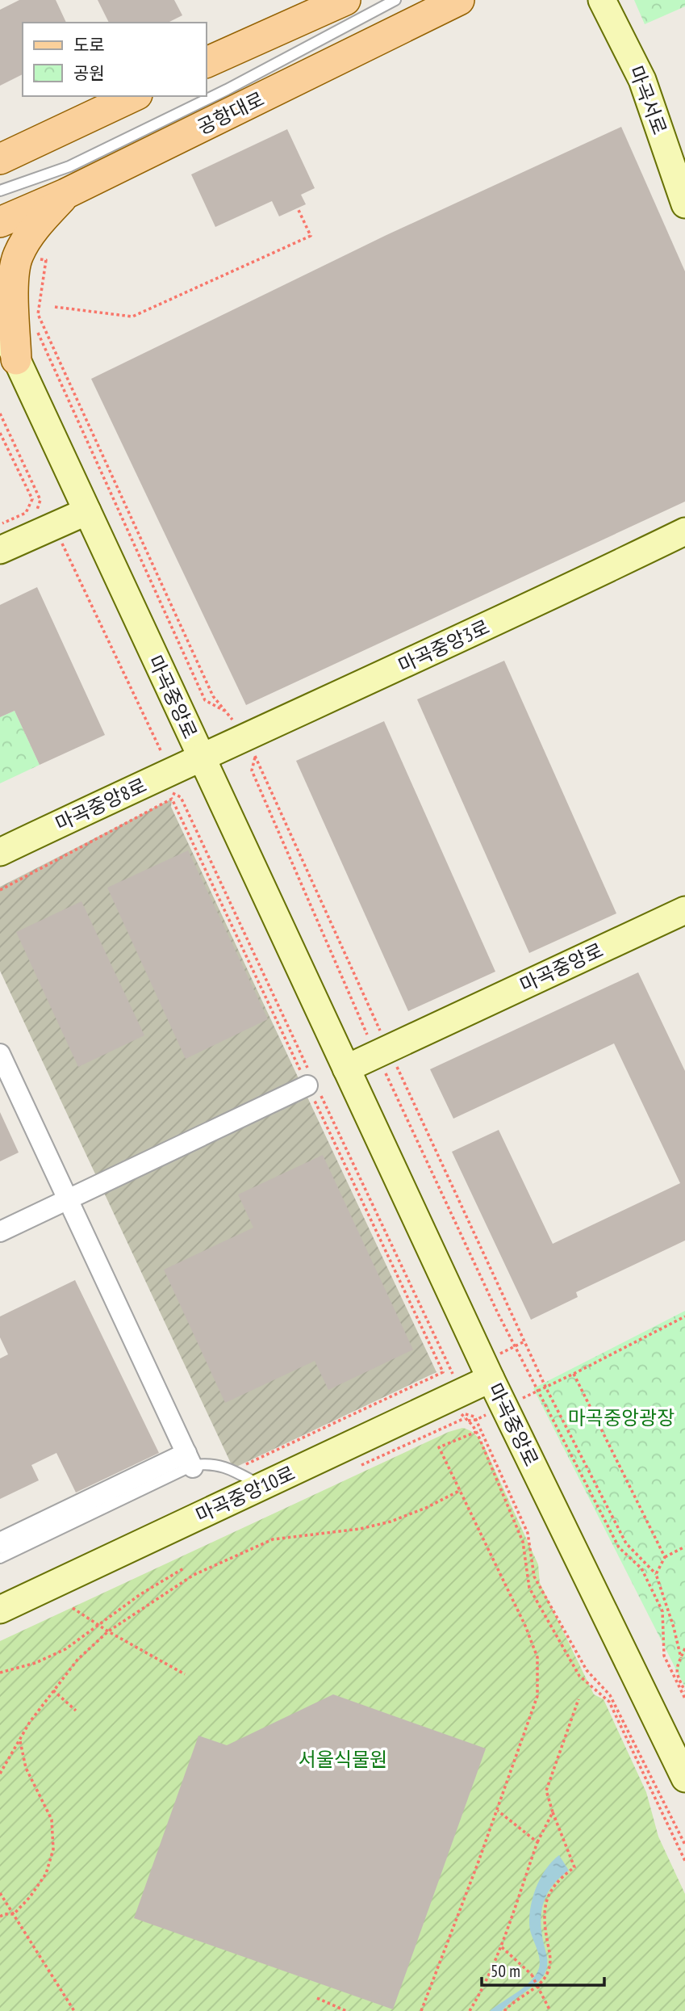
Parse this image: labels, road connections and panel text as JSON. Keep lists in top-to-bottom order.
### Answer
{
  "streets": {
    "main road": ["공항대로"],
    "street": [
      "마곡서로",
      "마곡중앙3로",
      "마곡중앙로",
      "마곡중앙8로",
      "마곡중앙10로"
    ]
  },
  "crossings": [
    ["마곡중앙3로", "마곡중앙로"],
    ["마곡중앙3로", "마곡중앙8로"],
    ["마곡중앙로", "마곡중앙8로"],
    ["마곡중앙로", "마곡중앙10로"]
  ],
  "parks": ["마곡중앙광장", "서울식물원"],
  "legend": ["도로", "공원"],
  "scale_bar": "50 m"
}
